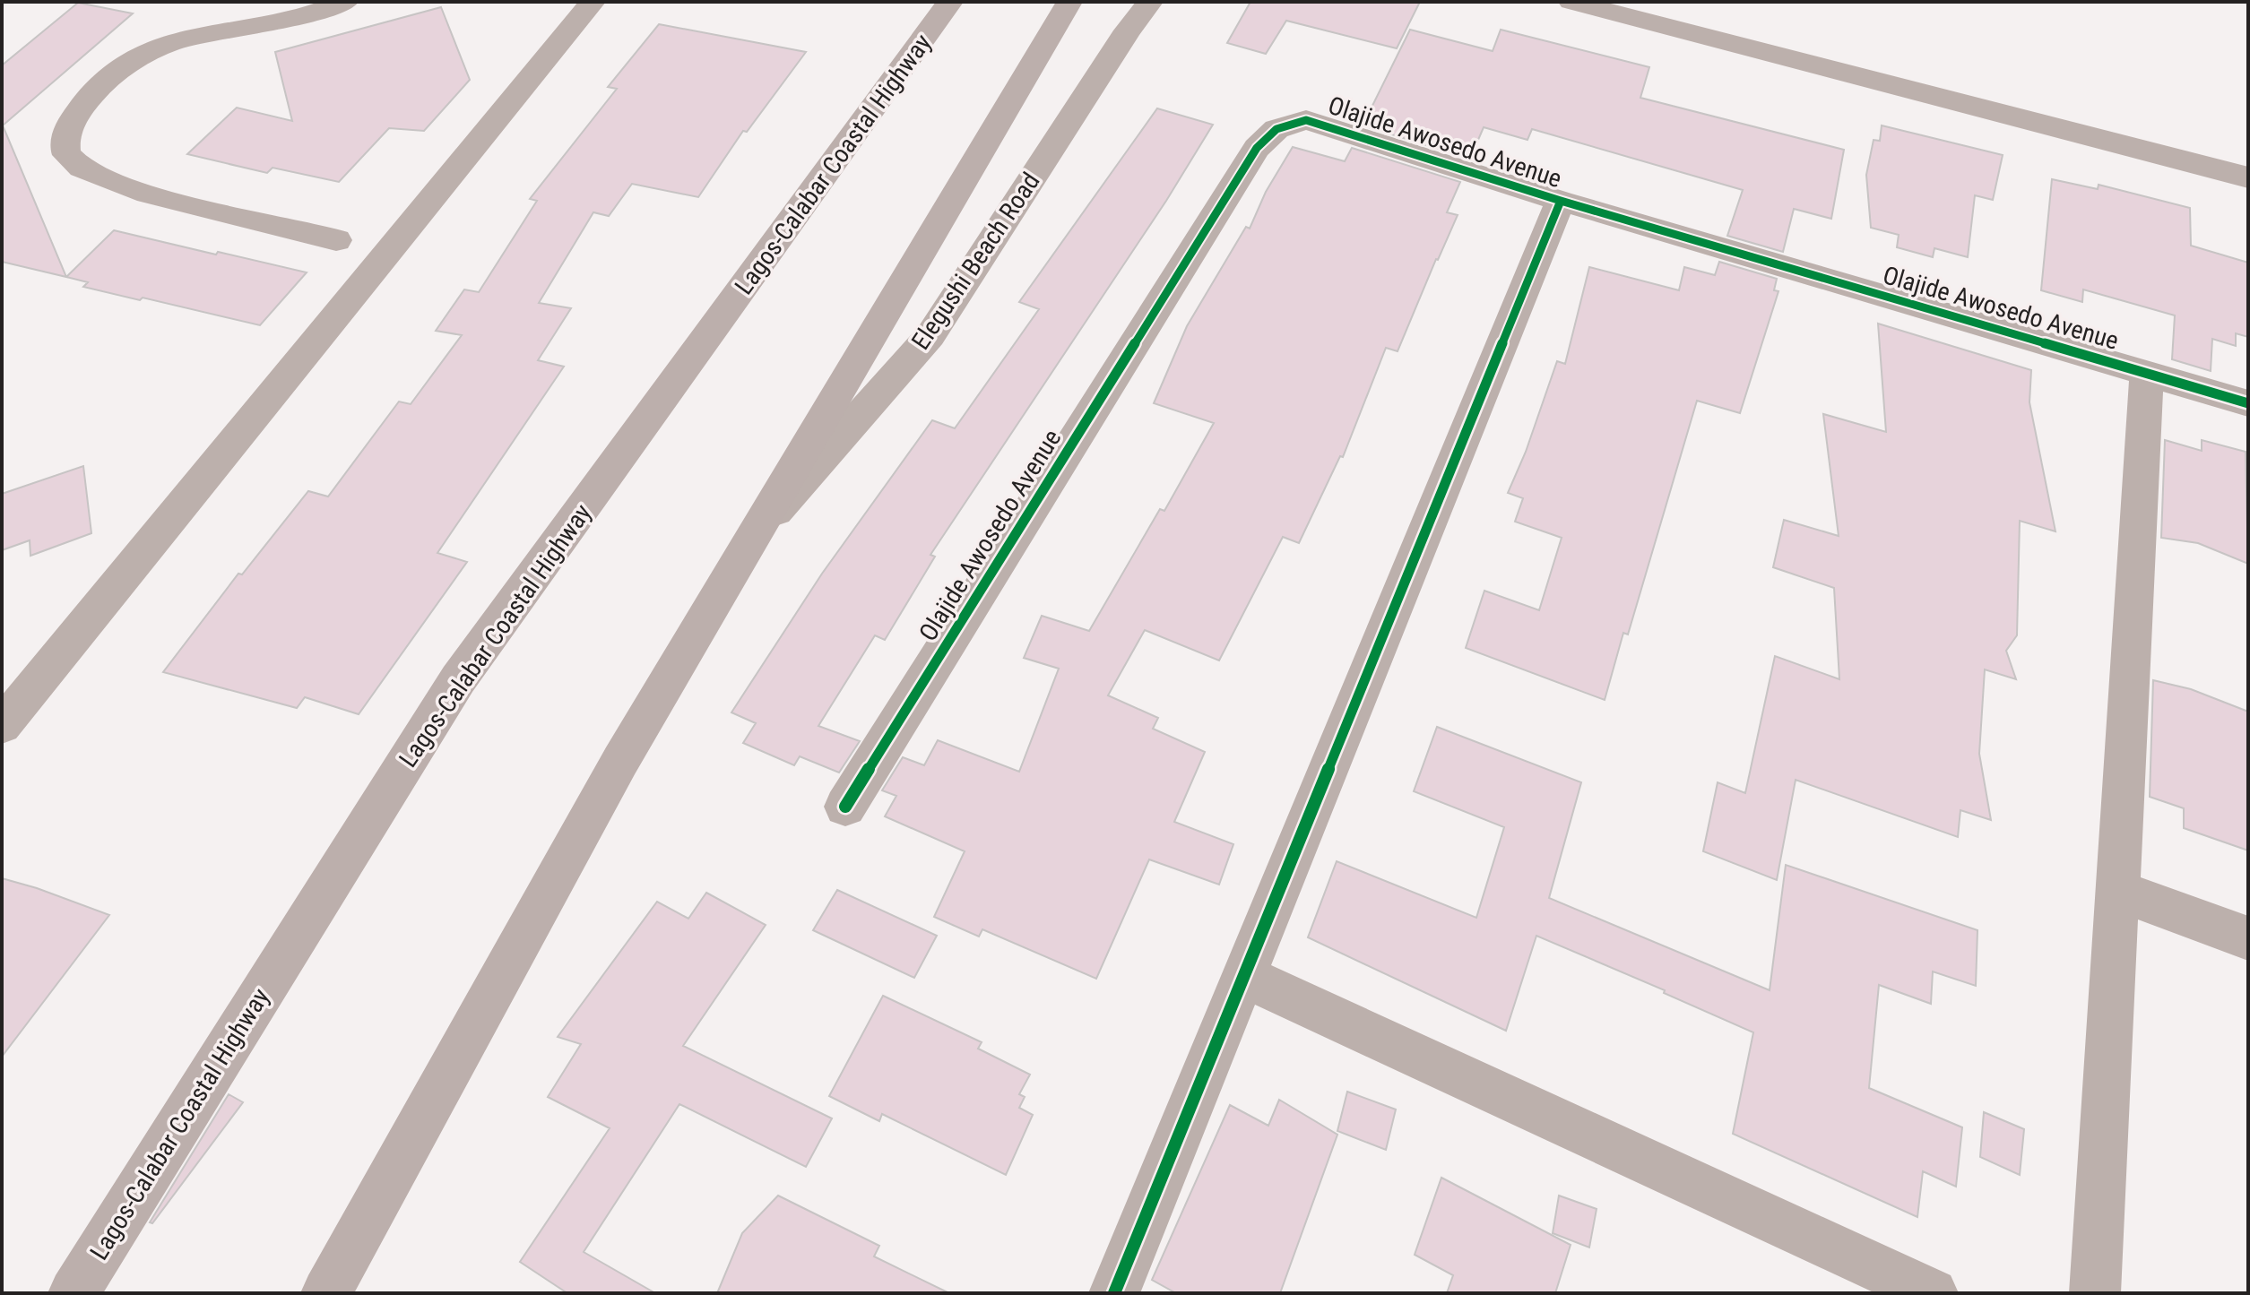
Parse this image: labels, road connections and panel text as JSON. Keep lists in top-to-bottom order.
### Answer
{
  "streets": {
    "highway": ["Lagos-Calabar Coastal Highway"],
    "street": ["Olajide Awosedo Avenue", "Elegushi Beach Road"]
  }
}
